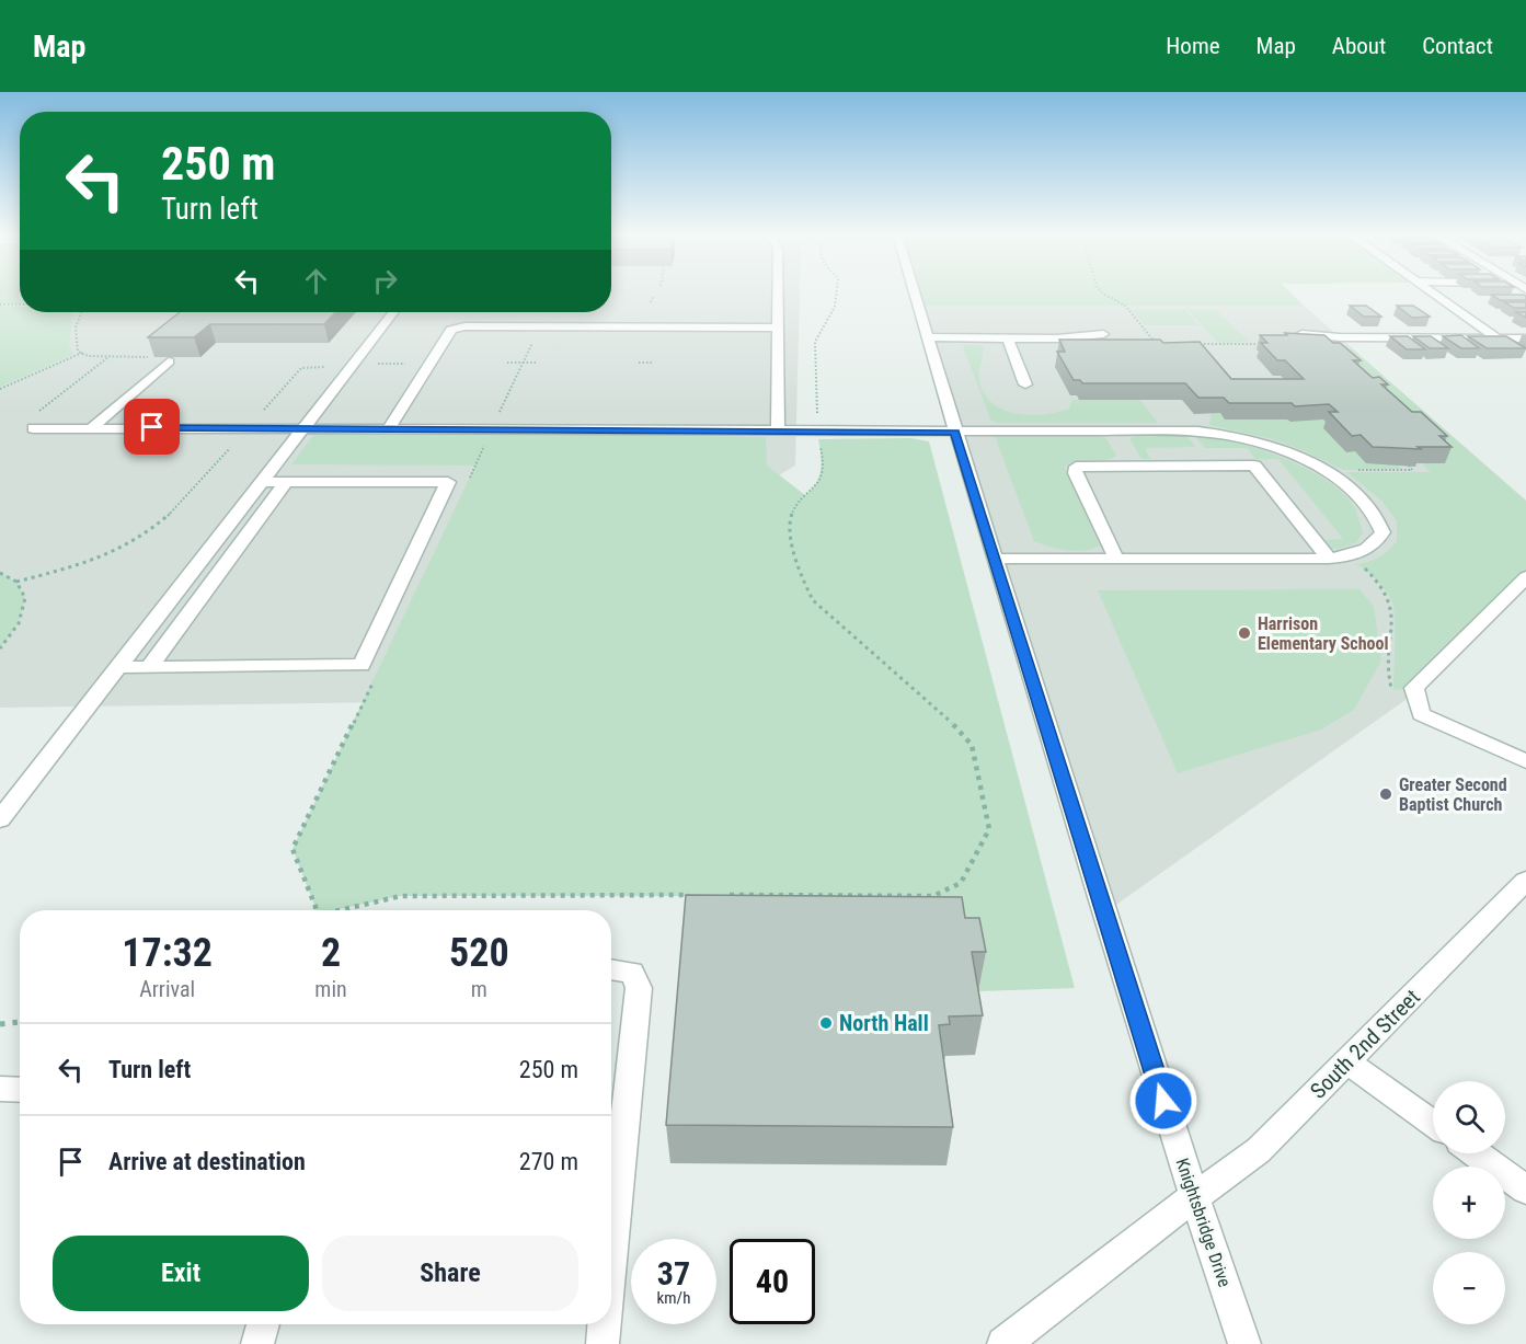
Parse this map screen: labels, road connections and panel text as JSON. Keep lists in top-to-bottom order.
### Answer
{
  "streets": {
    "street": ["South 2nd Street", "Knightsbridge Drive"]
  },
  "crossings": [
    ["South 2nd Street", "Knightsbridge Drive"]
  ],
  "places": ["Harrison Elementary School", "Greater Second Baptist Church", "North Hall"],
  "page": {
    "header": "Map",
    "nav": [
      "Home",
      "Map",
      "About",
      "Contact"
    ],
    "turn": ["250 m", "Turn left"],
    "eta": [
      "17:32",
      "Arrival",
      "2",
      "min",
      "520",
      "m"
    ],
    "list": [
      {
        "name": "Turn left",
        "value": "250 m"
      },
      {
        "name": "Arrive at destination",
        "value": "270 m"
      }
    ],
    "map_buttons": ["+", "−"],
    "buttons": ["Exit", "Share"],
    "speed": "37 km/h",
    "limit": "40"
  }
}
